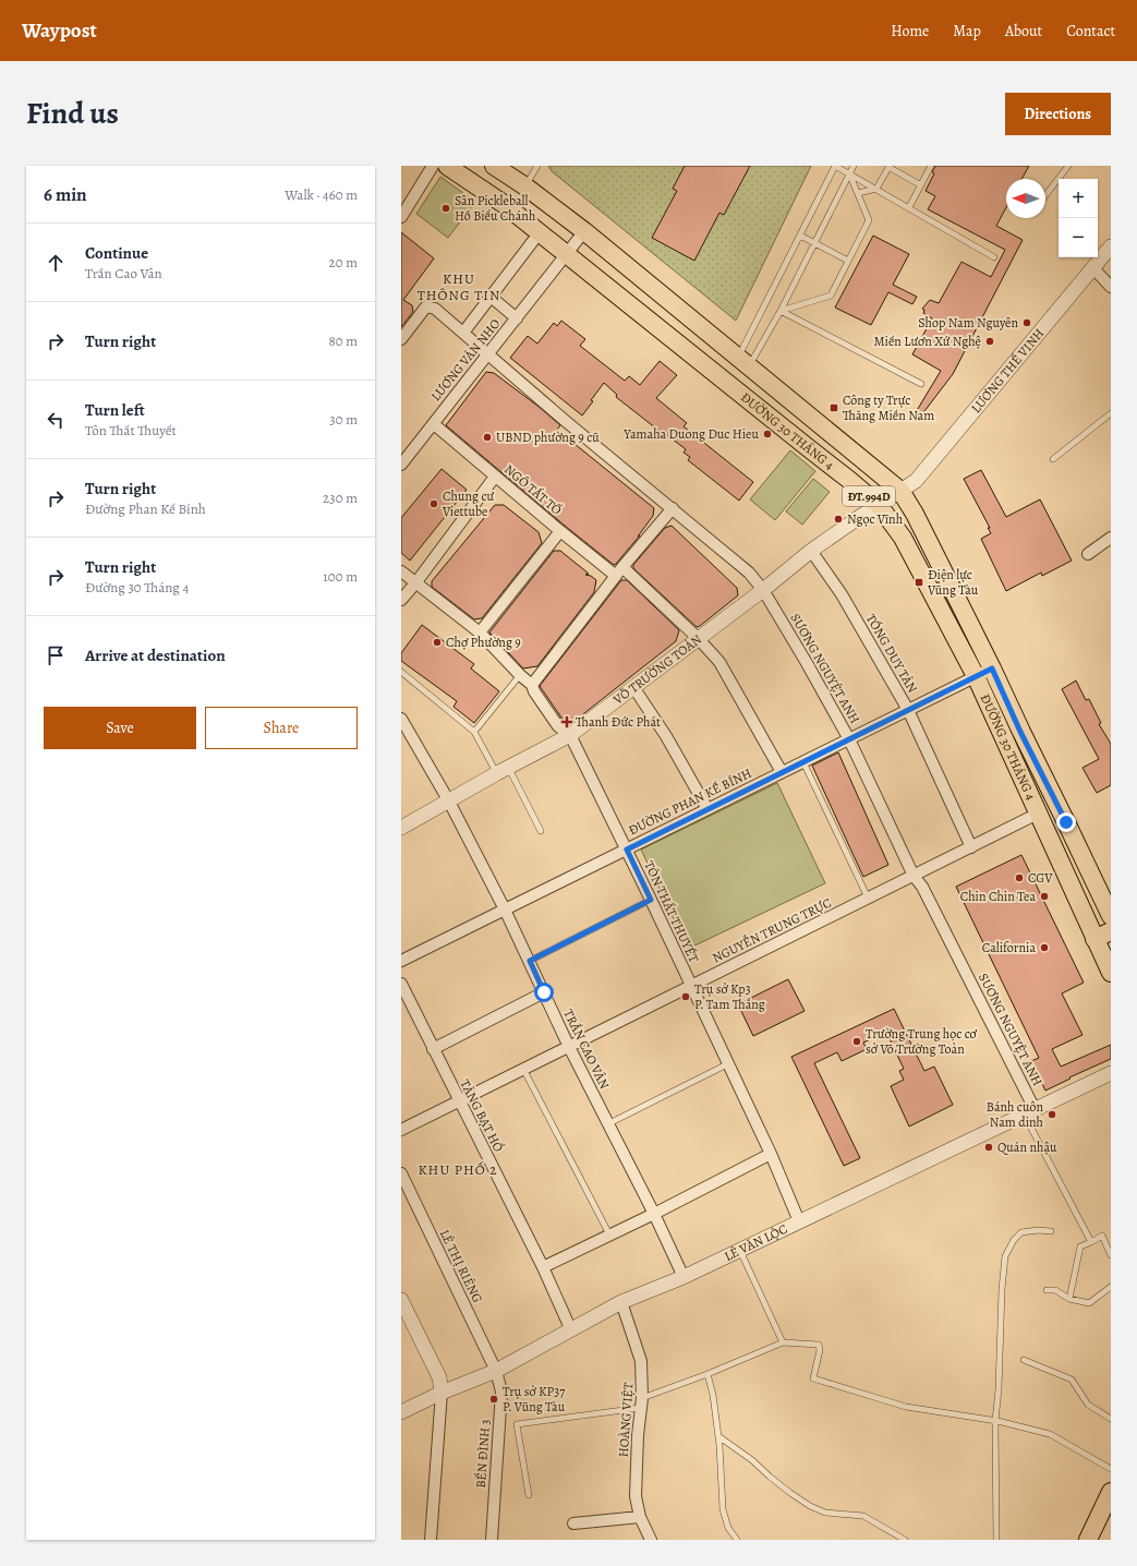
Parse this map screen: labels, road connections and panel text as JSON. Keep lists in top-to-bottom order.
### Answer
{
  "streets": {
    "main road": ["ĐƯỜNG 30 THÁNG 4", "ĐT.994D"],
    "street": [
      "LƯƠNG VĂN NHO",
      "LƯƠNG THẾ VINH",
      "NGÔ TẤT TỐ",
      "TỐNG DUY TÂN",
      "SƯƠNG NGUYỆT ANH",
      "VÕ TRƯỜNG TOẢN",
      "ĐƯỜNG PHAN KẾ BÍNH",
      "TÔN THẤT THUYẾT",
      "NGUYỄN TRUNG TRỰC",
      "TRẦN CAO VÂN",
      "TĂNG BẠT HỔ",
      "LÊ VĂN LỘC",
      "LÊ THỊ RIÊNG",
      "HOÀNG VIỆT",
      "BẾN ĐÌNH 3"
    ]
  },
  "crossings": [
    ["LƯƠNG VĂN NHO", "ĐƯỜNG 30 THÁNG 4"],
    ["LƯƠNG VĂN NHO", "NGÔ TẤT TỐ"],
    ["LƯƠNG VĂN NHO", "SƯƠNG NGUYỆT ANH"],
    ["LƯƠNG THẾ VINH", "ĐƯỜNG 30 THÁNG 4"],
    ["LƯƠNG THẾ VINH", "VÕ TRƯỜNG TOẢN"],
    ["ĐƯỜNG 30 THÁNG 4", "VÕ TRƯỜNG TOẢN"],
    ["ĐƯỜNG 30 THÁNG 4", "ĐƯỜNG PHAN KẾ BÍNH"],
    ["ĐƯỜNG 30 THÁNG 4", "NGUYỄN TRUNG TRỰC"],
    ["NGÔ TẤT TỐ", "VÕ TRƯỜNG TOẢN"],
    ["NGÔ TẤT TỐ", "ĐƯỜNG PHAN KẾ BÍNH"],
    ["TỐNG DUY TÂN", "VÕ TRƯỜNG TOẢN"],
    ["TỐNG DUY TÂN", "ĐƯỜNG PHAN KẾ BÍNH"],
    ["TỐNG DUY TÂN", "NGUYỄN TRUNG TRỰC"],
    ["SƯƠNG NGUYỆT ANH", "VÕ TRƯỜNG TOẢN"],
    ["SƯƠNG NGUYỆT ANH", "ĐƯỜNG PHAN KẾ BÍNH"],
    ["SƯƠNG NGUYỆT ANH", "NGUYỄN TRUNG TRỰC"],
    ["SƯƠNG NGUYỆT ANH", "LÊ VĂN LỘC"],
    ["VÕ TRƯỜNG TOẢN", "TÔN THẤT THUYẾT"],
    ["VÕ TRƯỜNG TOẢN", "TRẦN CAO VÂN"],
    ["ĐƯỜNG PHAN KẾ BÍNH", "TÔN THẤT THUYẾT"],
    ["ĐƯỜNG PHAN KẾ BÍNH", "TRẦN CAO VÂN"],
    ["TÔN THẤT THUYẾT", "NGUYỄN TRUNG TRỰC"],
    ["TÔN THẤT THUYẾT", "LÊ VĂN LỘC"],
    ["NGUYỄN TRUNG TRỰC", "TRẦN CAO VÂN"],
    ["NGUYỄN TRUNG TRỰC", "TĂNG BẠT HỔ"],
    ["TRẦN CAO VÂN", "LÊ VĂN LỘC"],
    ["TĂNG BẠT HỔ", "LÊ VĂN LỘC"],
    ["LÊ VĂN LỘC", "LÊ THỊ RIÊNG"],
    ["LÊ VĂN LỘC", "HOÀNG VIỆT"],
    ["LÊ VĂN LỘC", "BẾN ĐÌNH 3"],
    ["LÊ THỊ RIÊNG", "BẾN ĐÌNH 3"]
  ],
  "districts": ["KHU THÔNG TIN", "KHU PHỐ 2"],
  "places": {
    "other": [
      "Sân Pickleball Hồ Biểu Chánh",
      "Shop Nam Nguyên",
      "Miến Lươn Xứ Nghệ",
      "Yamaha Duong Duc Hieu",
      "UBND phường 9 cũ",
      "Chung cư Viettube",
      "Ngọc Vĩnh",
      "Chợ Phường 9",
      "CGV",
      "Chin Chin Tea",
      "California",
      "Trụ sở Kp3 P. Tam Thắng",
      "Trường Trung học cơ sở Võ Trường Toản",
      "Bánh cuôn Nam dinh",
      "Quán nhậu",
      "Trụ sở KP37 P. Vũng Tàu"
    ],
    "transit": ["Công ty Trực Thăng Miền Nam", "Điện lực Vũng Tàu"],
    "health": ["Thanh Đức Phát"]
  },
  "north": "left",
  "page": {
    "header": "Waypost",
    "nav": [
      "Home",
      "Map",
      "About",
      "Contact"
    ],
    "title": "Find us",
    "buttons": [
      "Directions",
      ["Save", "Share"]
    ],
    "heading": ["6 min", "Walk · 460 m"],
    "map_buttons": ["+", "−"],
    "list": [
      ["Continue", "Trần Cao Vân", "20 m"],
      ["Turn right", "80 m"],
      ["Turn left", "Tôn Thất Thuyết", "30 m"],
      ["Turn right", "Đường Phan Kế Bính", "230 m"],
      ["Turn right", "Đường 30 Tháng 4", "100 m"],
      "Arrive at destination"
    ]
  }
}
